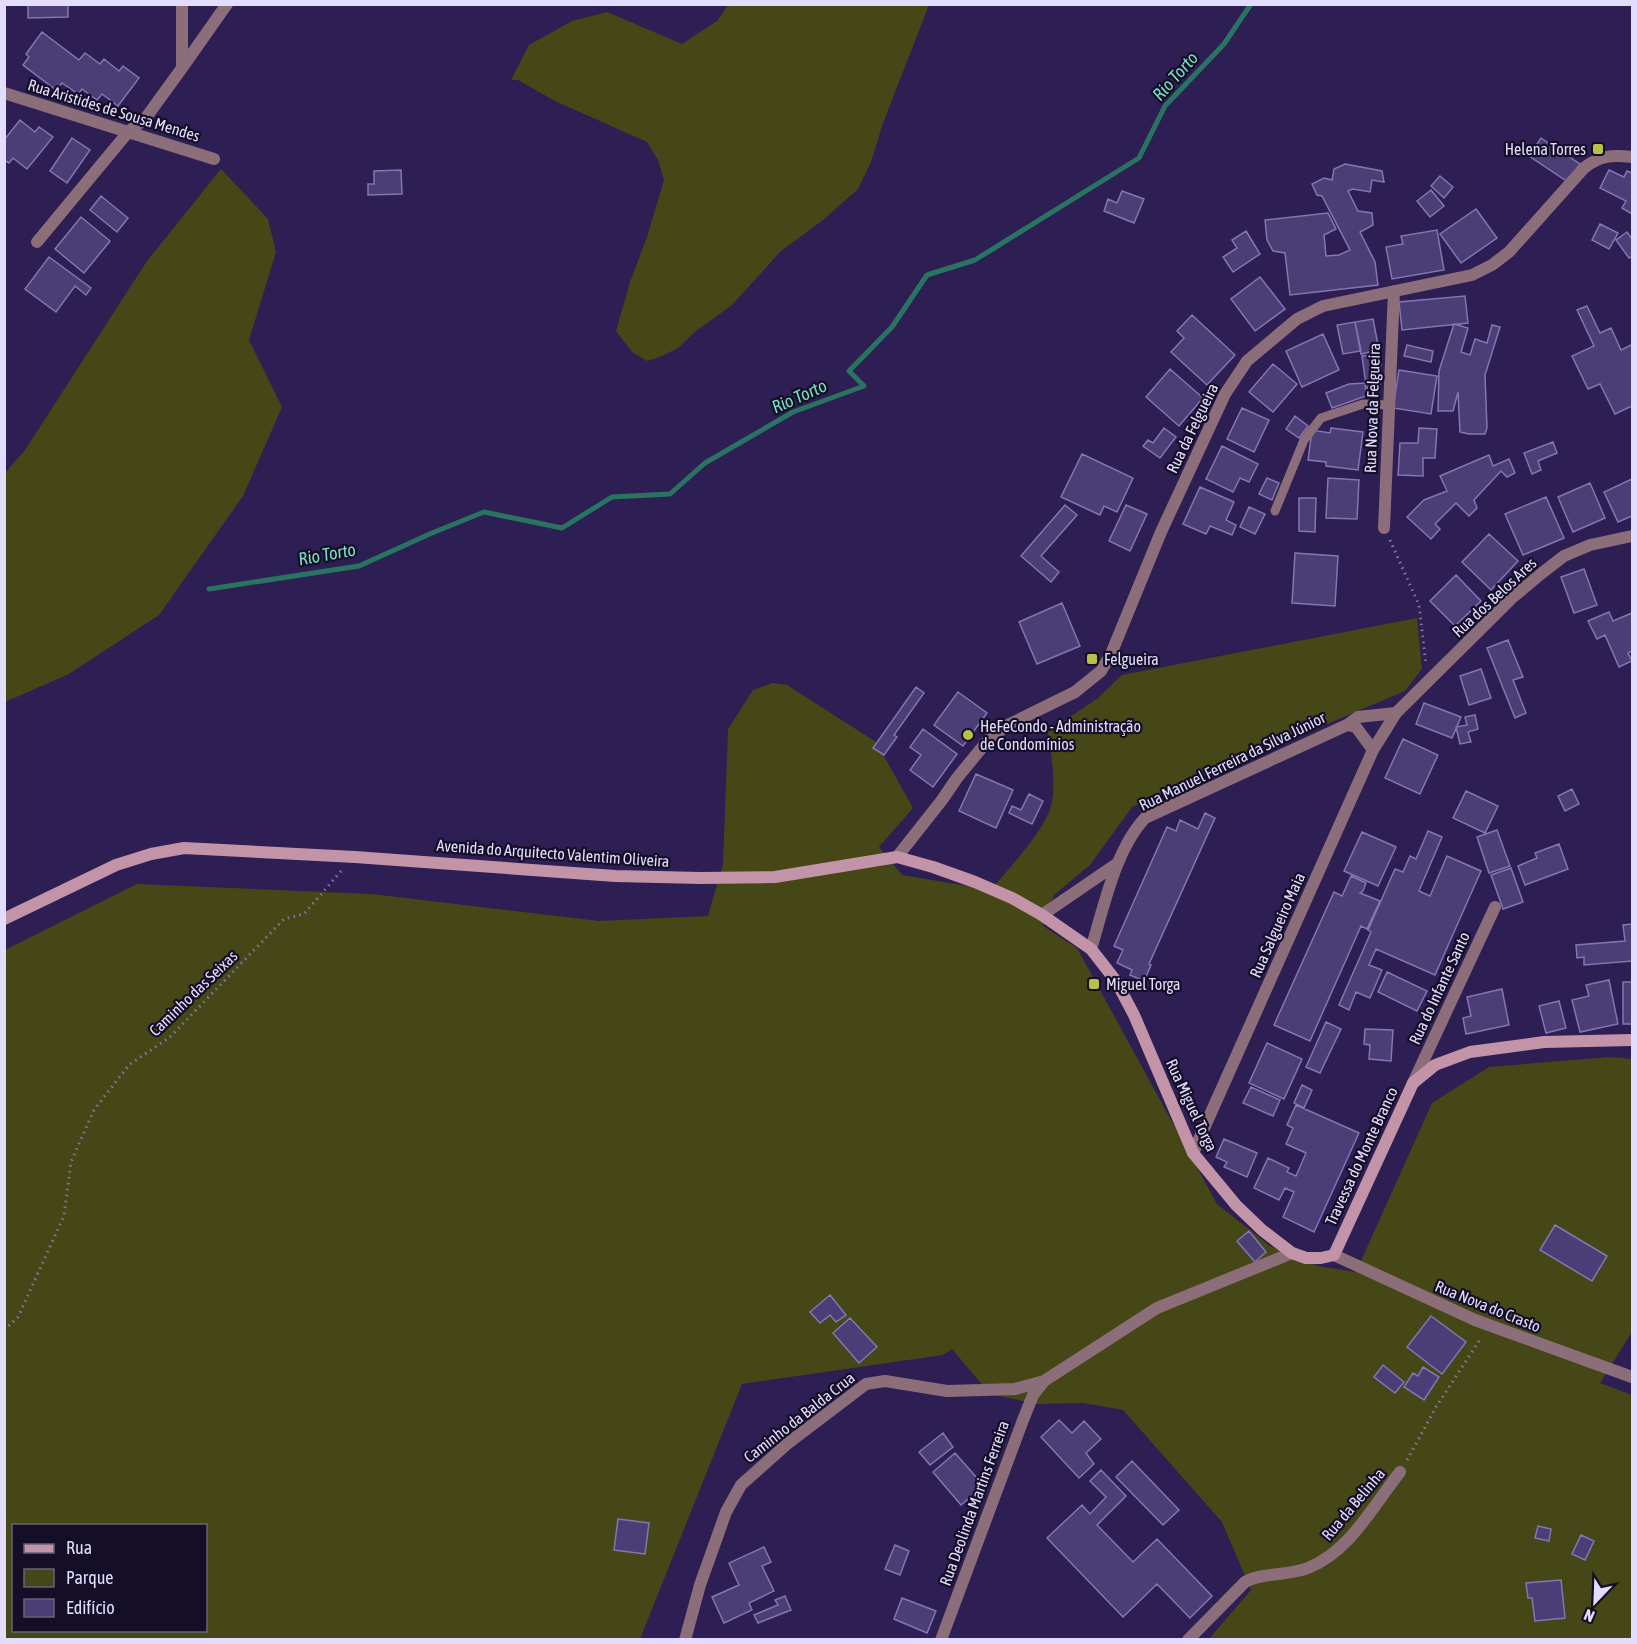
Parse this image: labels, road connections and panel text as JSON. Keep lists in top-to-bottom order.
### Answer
{
  "streets": {
    "street": [
      "Rua Aristides de Sousa Mendes",
      "Rua Nova da Felgueira",
      "Rua da Felgueira",
      "Rua dos Belos Ares",
      "Rua Manuel Ferreira da Silva Júnior",
      "Avenida do Arquitecto Valentim Oliveira",
      "Rua Salgueiro Maia",
      "Rua do Infante Santo",
      "Rua Miguel Torga",
      "Travessa do Monte Branco",
      "Rua Nova do Crasto",
      "Caminho da Balda Crua",
      "Rua Deolinda Martins Ferreira",
      "Rua da Belinha"
    ],
    "path": ["Caminho das Seixas"]
  },
  "crossings": [
    ["Rua Nova da Felgueira", "Rua da Felgueira"],
    ["Rua da Felgueira", "Avenida do Arquitecto Valentim Oliveira"],
    ["Rua dos Belos Ares", "Rua Manuel Ferreira da Silva Júnior"],
    ["Rua dos Belos Ares", "Rua Salgueiro Maia"],
    ["Rua Manuel Ferreira da Silva Júnior", "Avenida do Arquitecto Valentim Oliveira"],
    ["Rua Manuel Ferreira da Silva Júnior", "Rua Salgueiro Maia"],
    ["Rua Manuel Ferreira da Silva Júnior", "Rua Miguel Torga"],
    ["Avenida do Arquitecto Valentim Oliveira", "Caminho das Seixas"],
    ["Avenida do Arquitecto Valentim Oliveira", "Rua Miguel Torga"],
    ["Rua Salgueiro Maia", "Rua Miguel Torga"],
    ["Rua do Infante Santo", "Travessa do Monte Branco"],
    ["Rua Miguel Torga", "Caminho da Balda Crua"],
    ["Travessa do Monte Branco", "Rua Nova do Crasto"],
    ["Rua Nova do Crasto", "Rua da Belinha"],
    ["Caminho da Balda Crua", "Rua Deolinda Martins Ferreira"]
  ],
  "water": ["Rio Torto"],
  "places": {
    "transit": ["Helena Torres", "Felgueira", "Miguel Torga"],
    "other": ["HeFeCondo - Administração de Condomínios"]
  },
  "legend": ["Rua", "Parque", "Edifício"],
  "north": "bottom left"
}
